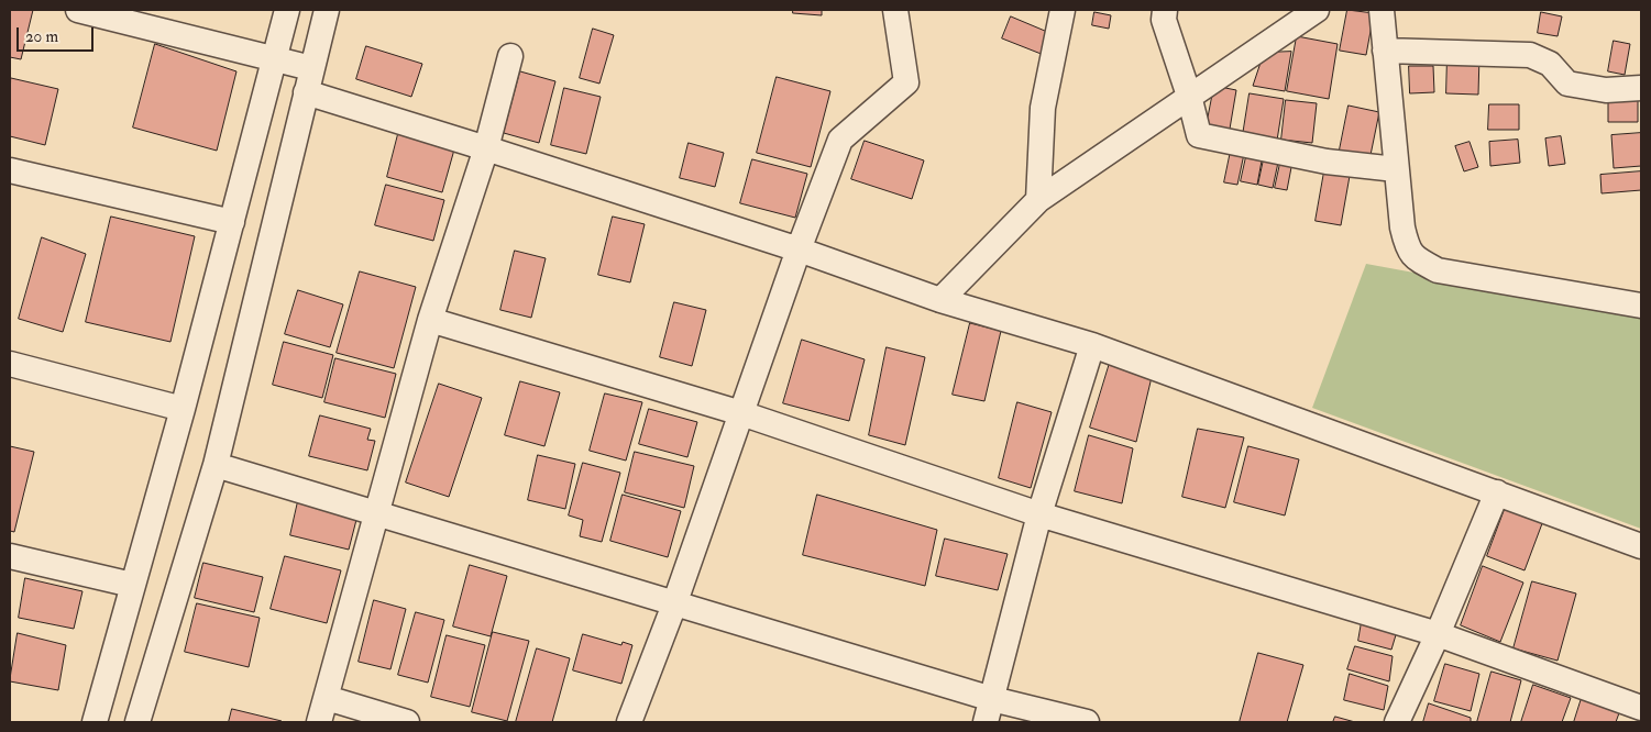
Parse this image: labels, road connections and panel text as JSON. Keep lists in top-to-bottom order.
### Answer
{
  "scale_bar": "20 m"
}
